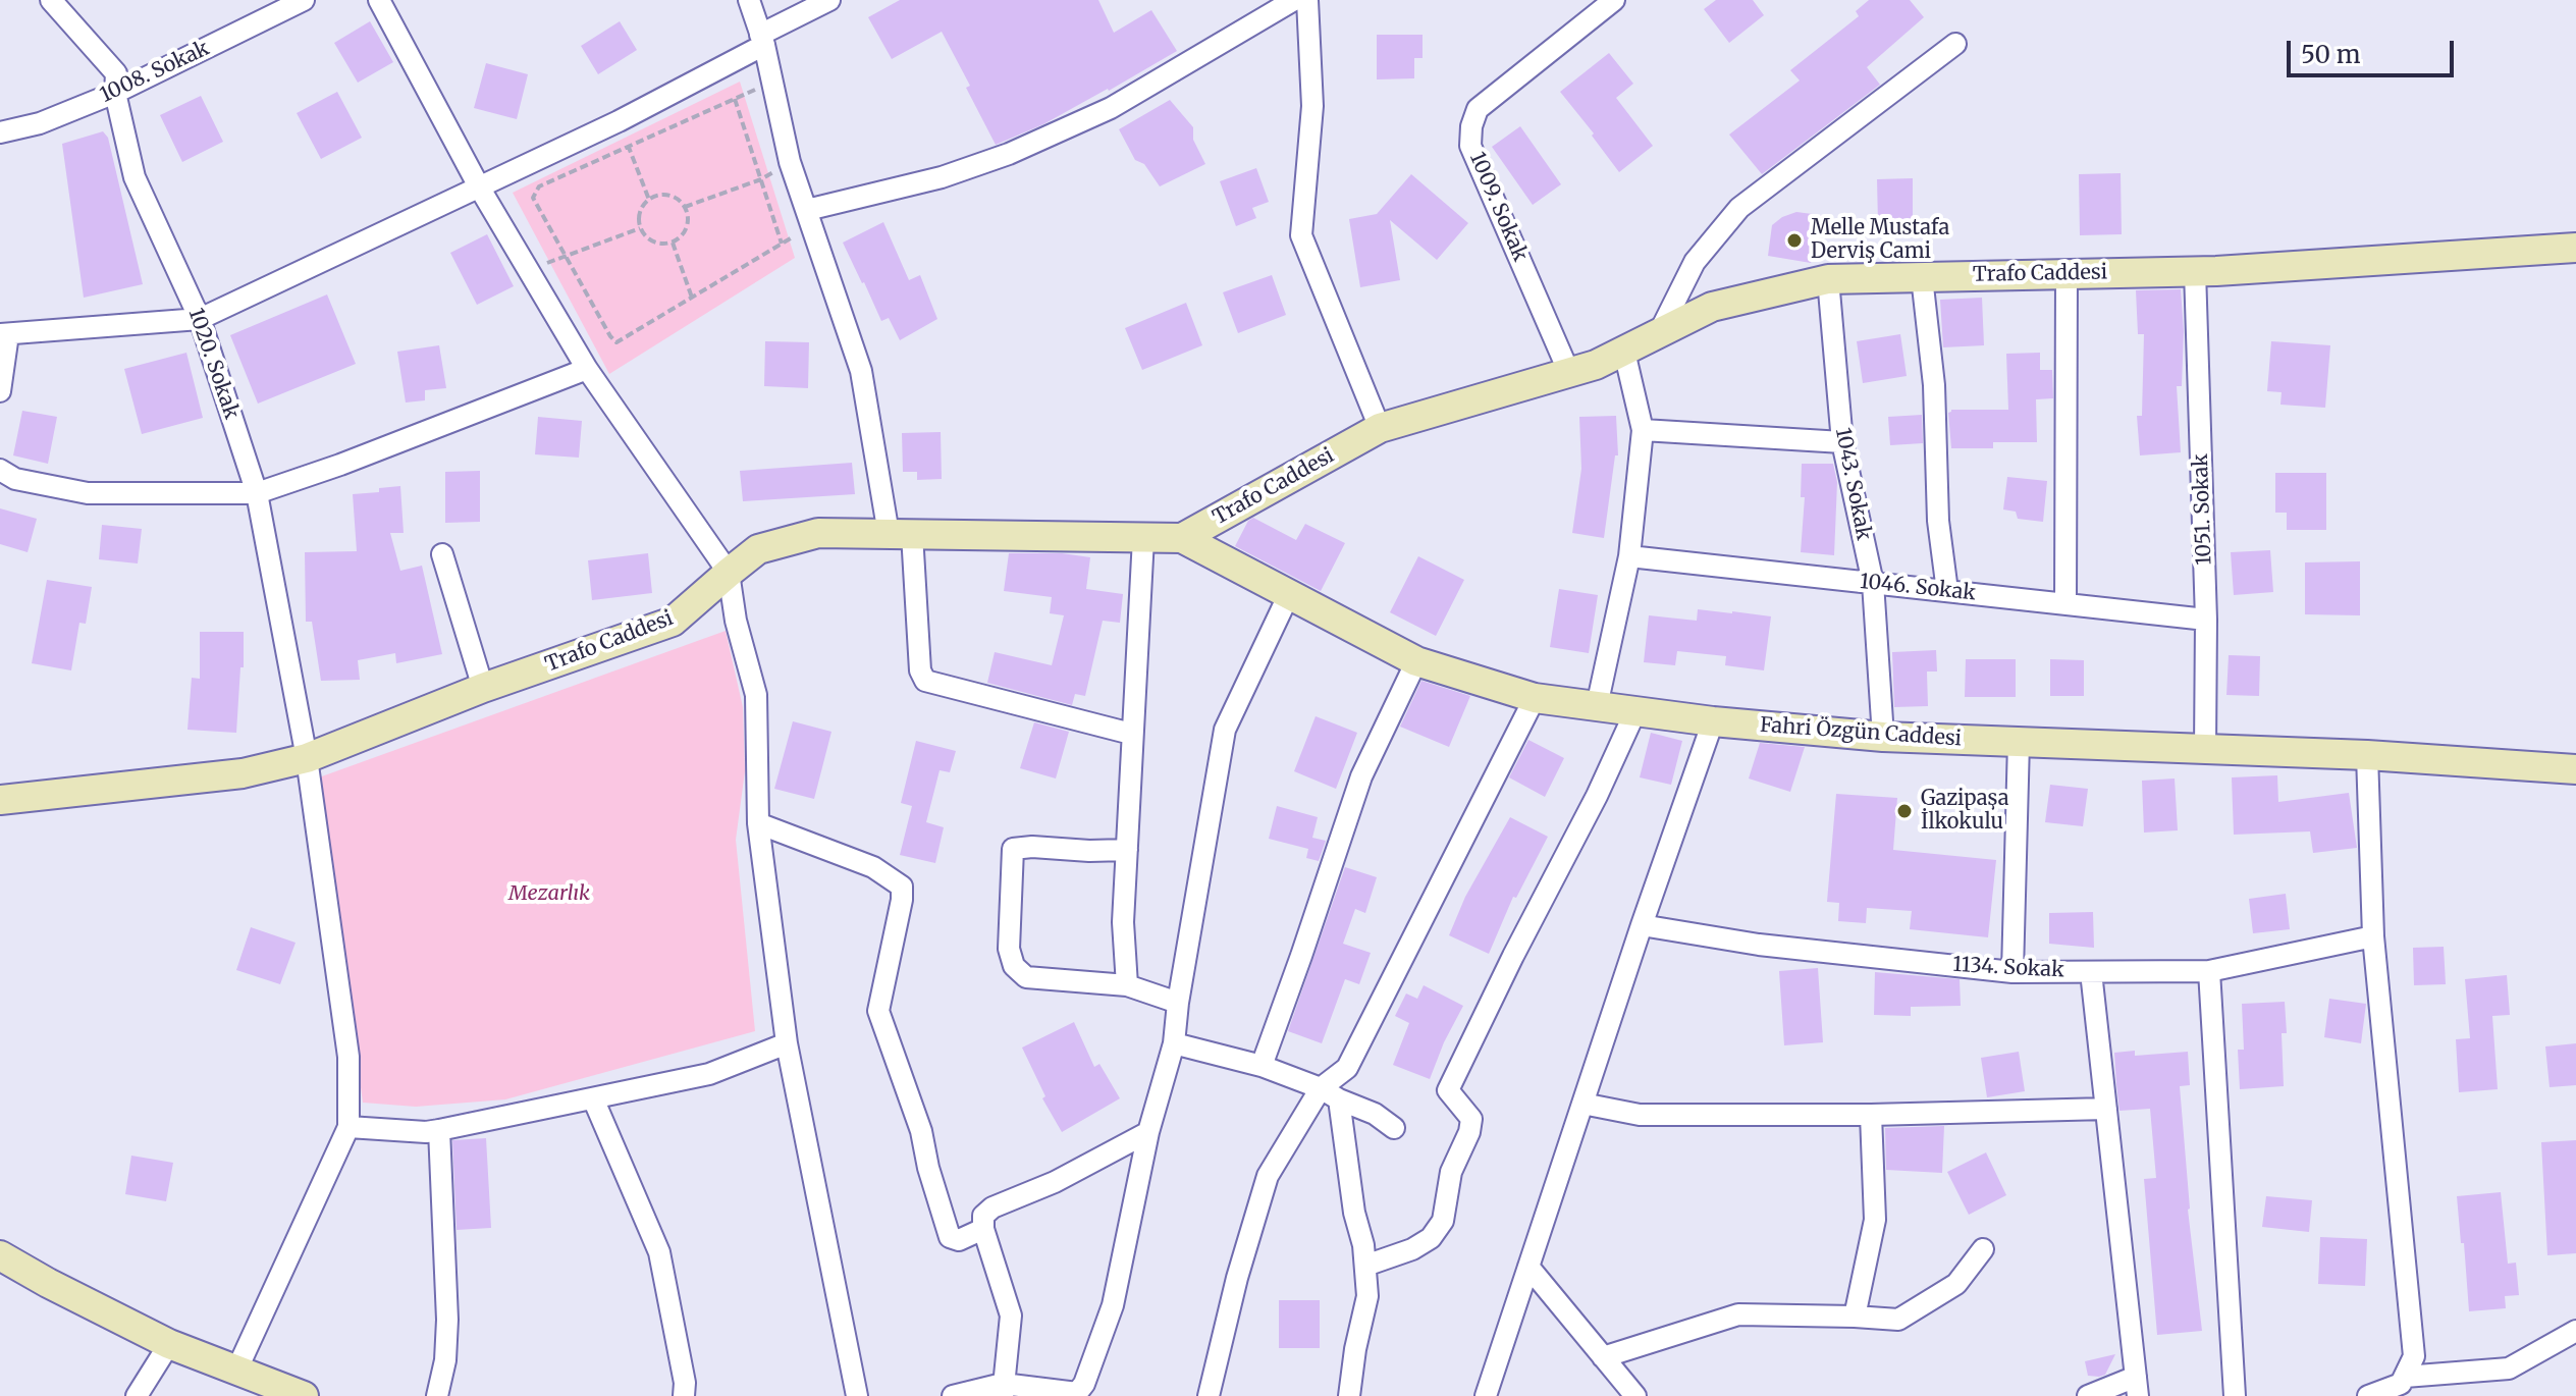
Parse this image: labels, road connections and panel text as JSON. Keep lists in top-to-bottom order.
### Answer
{
  "streets": {
    "street": [
      "1008. Sokak",
      "1009. Sokak",
      "Trafo Caddesi",
      "1020. Sokak",
      "1043. Sokak",
      "1051. Sokak",
      "1046. Sokak",
      "Fahri Özgün Caddesi",
      "1134. Sokak"
    ]
  },
  "crossings": [
    ["1008. Sokak", "1020. Sokak"],
    ["1009. Sokak", "Trafo Caddesi"],
    ["Trafo Caddesi", "1020. Sokak"],
    ["Trafo Caddesi", "1043. Sokak"],
    ["Trafo Caddesi", "1051. Sokak"],
    ["Trafo Caddesi", "Fahri Özgün Caddesi"],
    ["1043. Sokak", "1046. Sokak"],
    ["1043. Sokak", "Fahri Özgün Caddesi"],
    ["1051. Sokak", "1046. Sokak"],
    ["1051. Sokak", "Fahri Özgün Caddesi"]
  ],
  "parks": ["Mezarlık"],
  "places": ["Melle Mustafa Derviş Cami", "Gazipaşa İlkokulu"],
  "scale_bar": "50 m"
}
